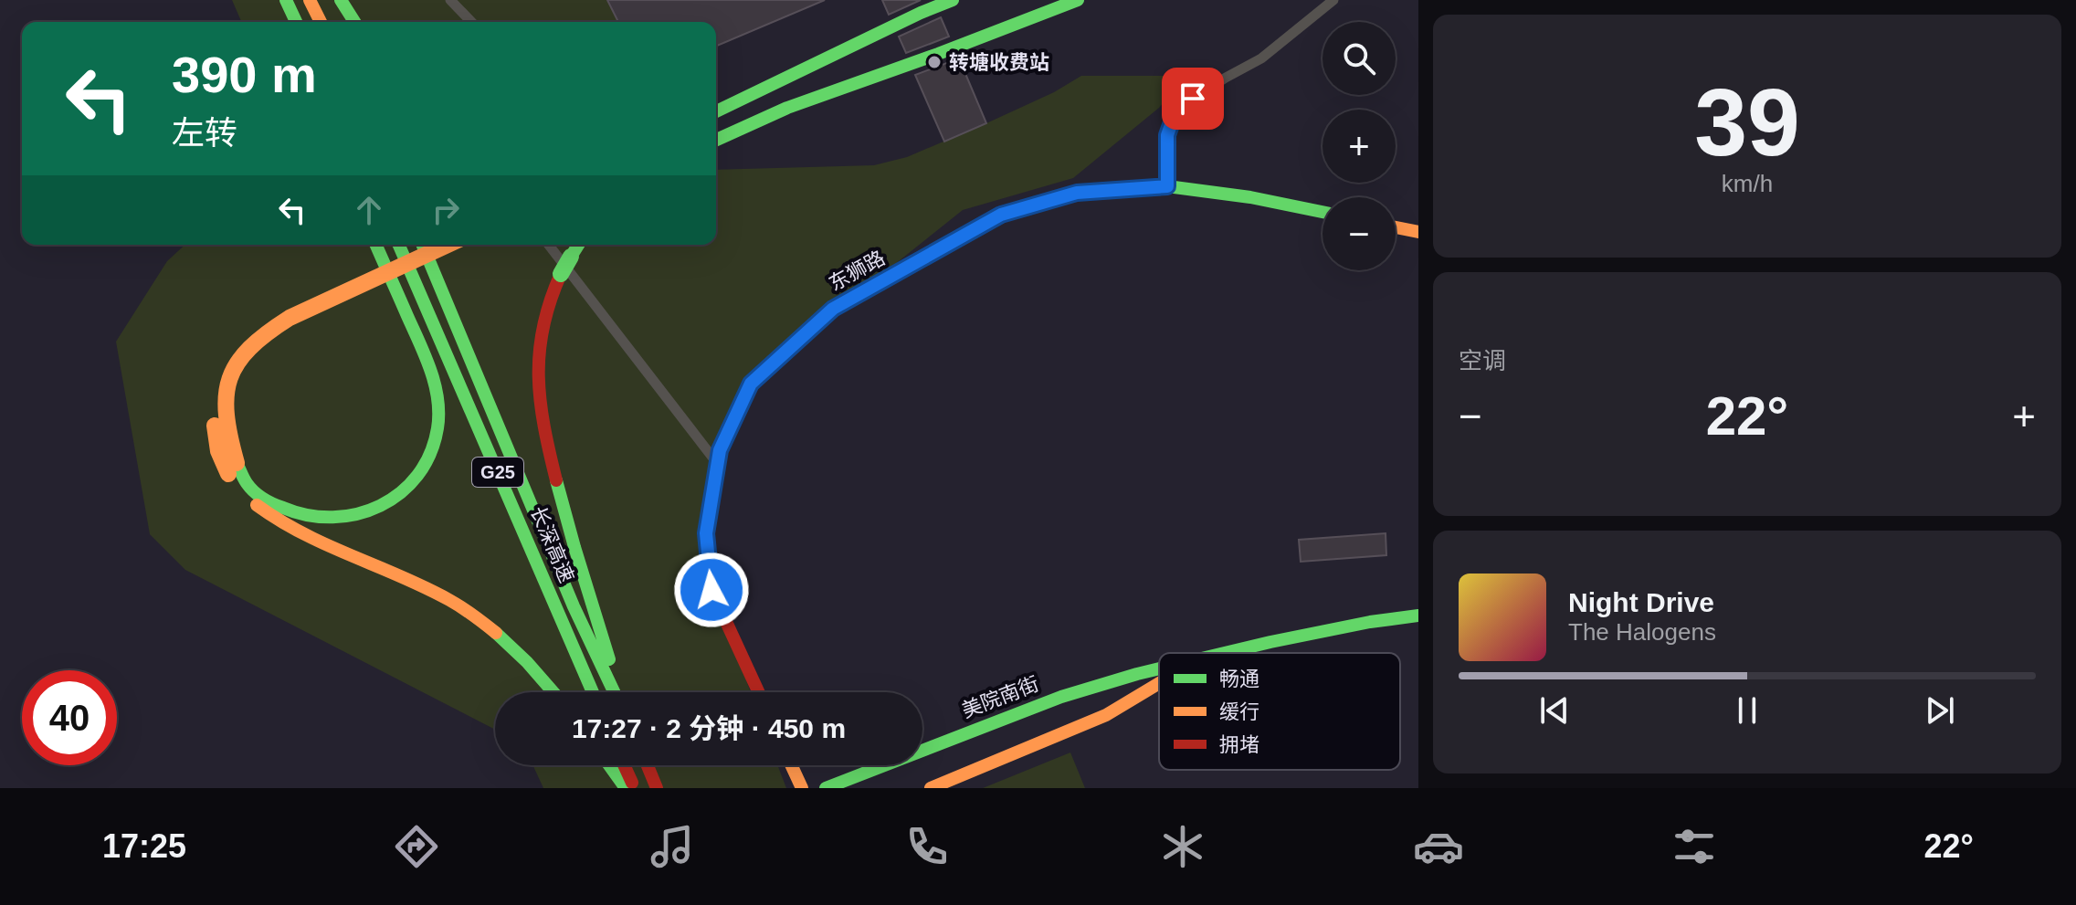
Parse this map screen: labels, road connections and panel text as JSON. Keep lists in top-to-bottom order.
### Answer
{
  "streets": {
    "main road": [
      "东狮路",
      "G25",
      "长深高速",
      "美院南街"
    ]
  },
  "places": ["转塘收费站"],
  "legend": ["畅通", "缓行", "拥堵"],
  "page": {
    "tile": [
      ["39", "km/h"],
      "空调"
    ],
    "map_buttons": ["+", "−"],
    "turn": ["390 m", "左转"],
    "heat": ["−", "22°", "+"],
    "song": ["Night Drive", "The Halogens"],
    "limit": "40",
    "trip": "17:27 · 2 分钟 · 450 m",
    "tabs": ["17:25", "22°"]
  }
}
